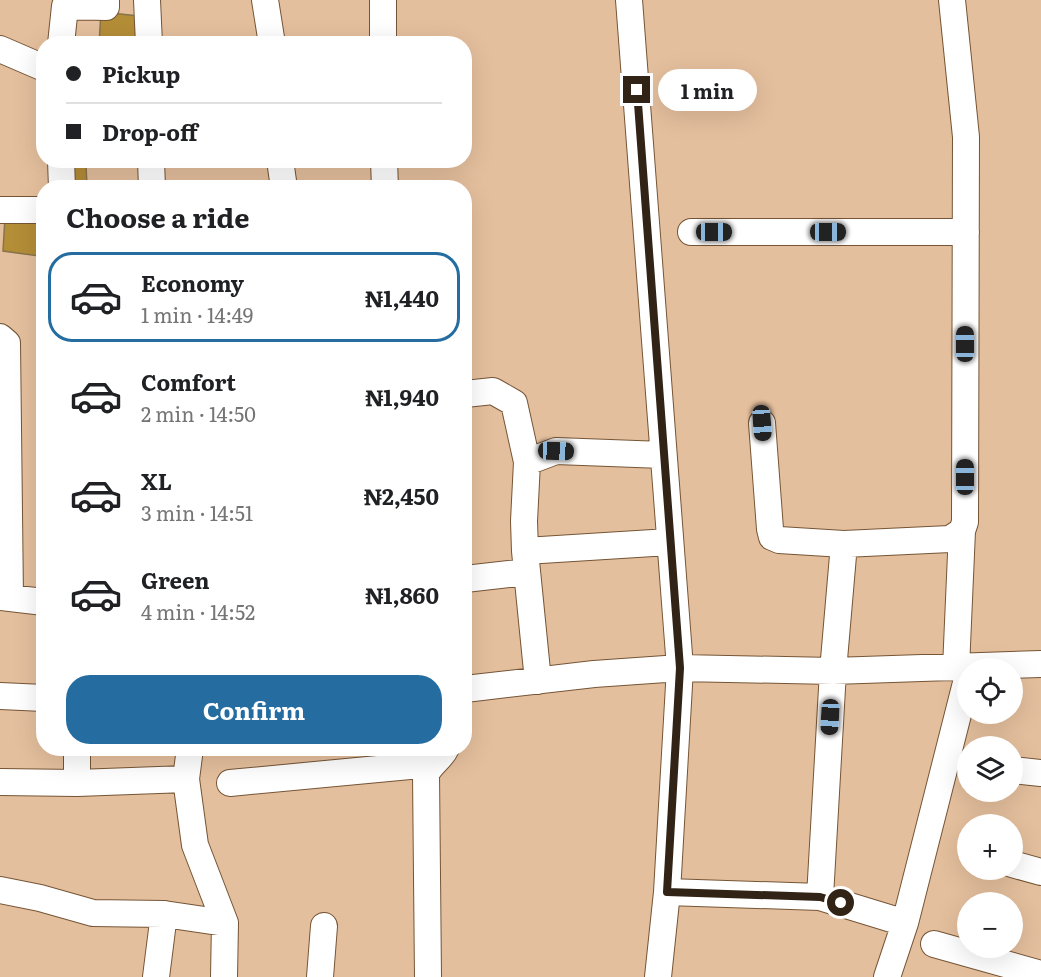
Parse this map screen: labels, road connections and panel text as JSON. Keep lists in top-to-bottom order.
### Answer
{
  "page": {
    "banner": ["Pickup", "Drop-off"],
    "bubble": "1 min",
    "heading": "Choose a ride",
    "list": [
      {
        "name": "Economy",
        "note": "1 min · 14:49",
        "value": "₦1,440"
      },
      {
        "name": "Comfort",
        "note": "2 min · 14:50",
        "value": "₦1,940"
      },
      {
        "name": "XL",
        "note": "3 min · 14:51",
        "value": "₦2,450"
      },
      {
        "name": "Green",
        "note": "4 min · 14:52",
        "value": "₦1,860"
      }
    ],
    "map_buttons": ["+", "−"],
    "buttons": "Confirm"
  }
}
